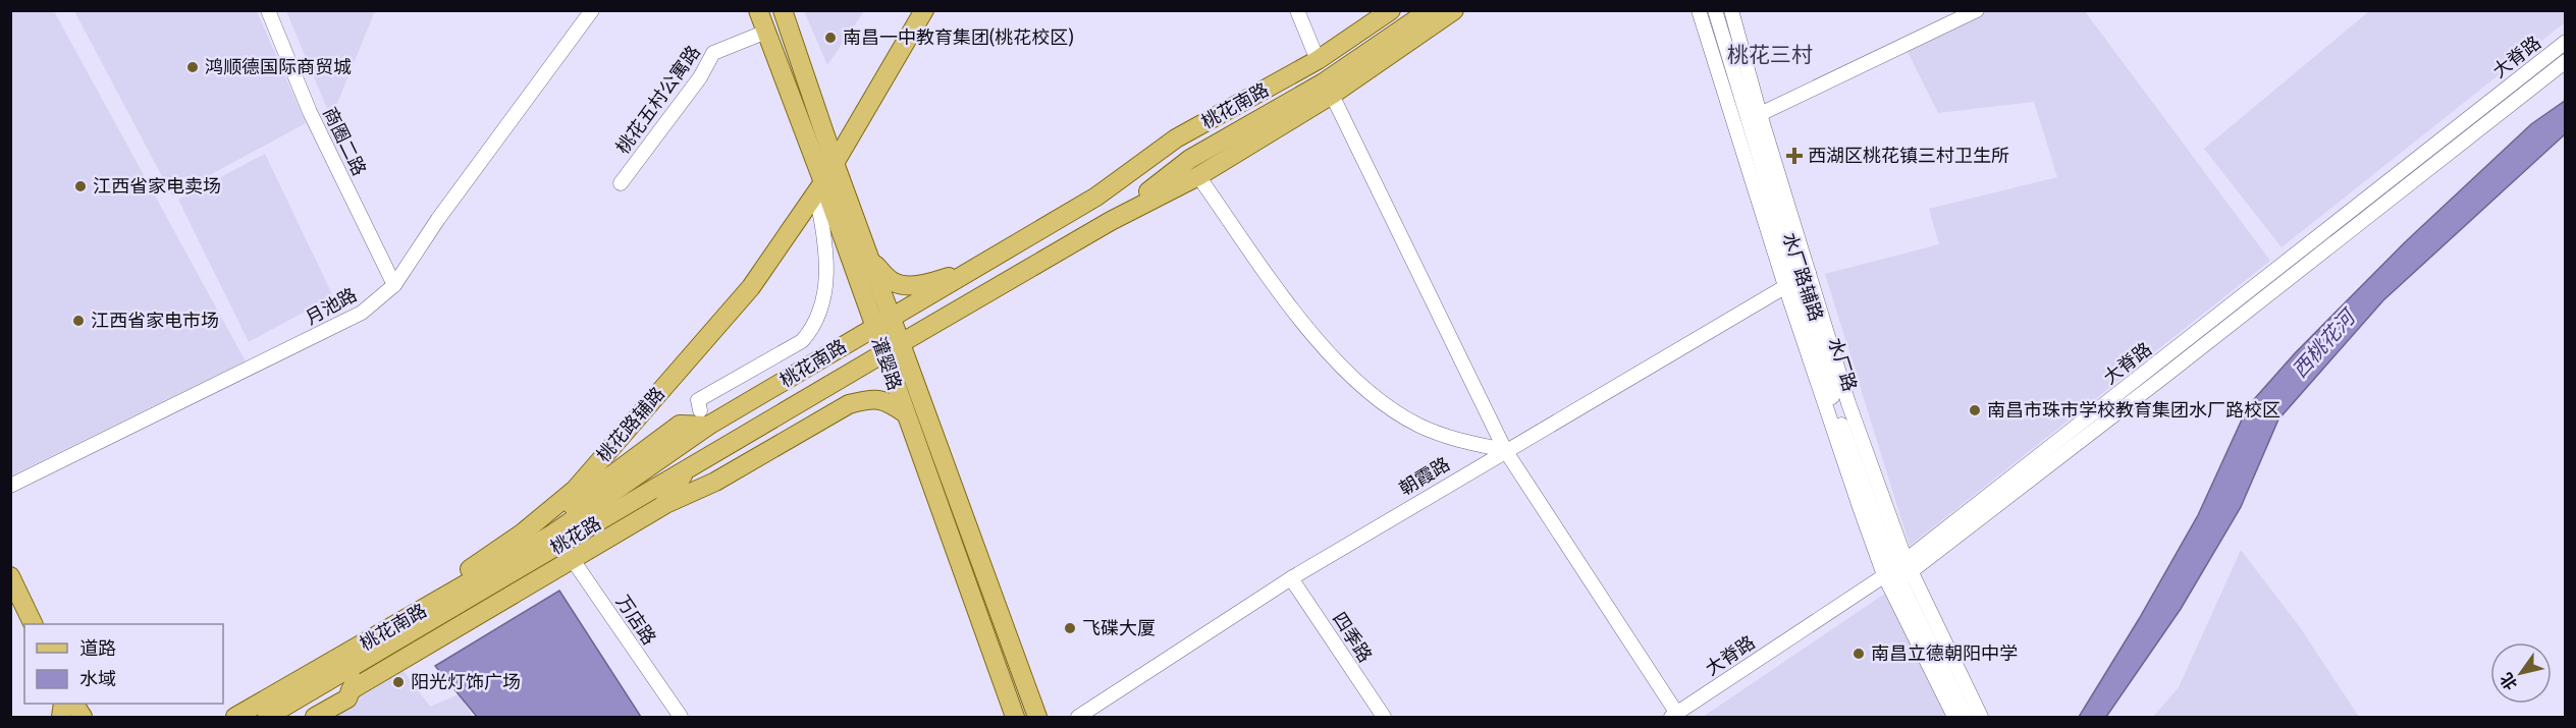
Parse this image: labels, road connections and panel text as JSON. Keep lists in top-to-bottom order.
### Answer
{
  "streets": {
    "main road": [
      "桃花南路",
      "灌婴路",
      "桃花路辅路",
      "桃花路"
    ],
    "street": [
      "大脊路",
      "桃花五村公寓路",
      "商圈二路",
      "水厂路辅路",
      "月池路",
      "水厂路",
      "朝霞路",
      "万店路",
      "四季路"
    ]
  },
  "crossings": [
    ["大脊路", "水厂路辅路"],
    ["大脊路", "水厂路"],
    ["桃花五村公寓路", "灌婴路"],
    ["桃花南路", "灌婴路"],
    ["桃花南路", "桃花路"],
    ["商圈二路", "月池路"],
    ["水厂路辅路", "水厂路"],
    ["水厂路辅路", "朝霞路"],
    ["灌婴路", "桃花路辅路"],
    ["灌婴路", "桃花路"],
    ["水厂路", "朝霞路"],
    ["朝霞路", "四季路"],
    ["桃花路", "万店路"]
  ],
  "districts": ["桃花三村"],
  "water": ["西桃花河"],
  "places": {
    "other": [
      "南昌一中教育集团(桃花校区)",
      "鸿顺德国际商贸城",
      "江西省家电卖场",
      "江西省家电市场",
      "南昌市珠市学校教育集团水厂路校区",
      "飞碟大厦",
      "南昌立德朝阳中学",
      "阳光灯饰广场"
    ],
    "health": ["西湖区桃花镇三村卫生所"]
  },
  "legend": ["道路", "水域"],
  "north": "bottom left"
}
